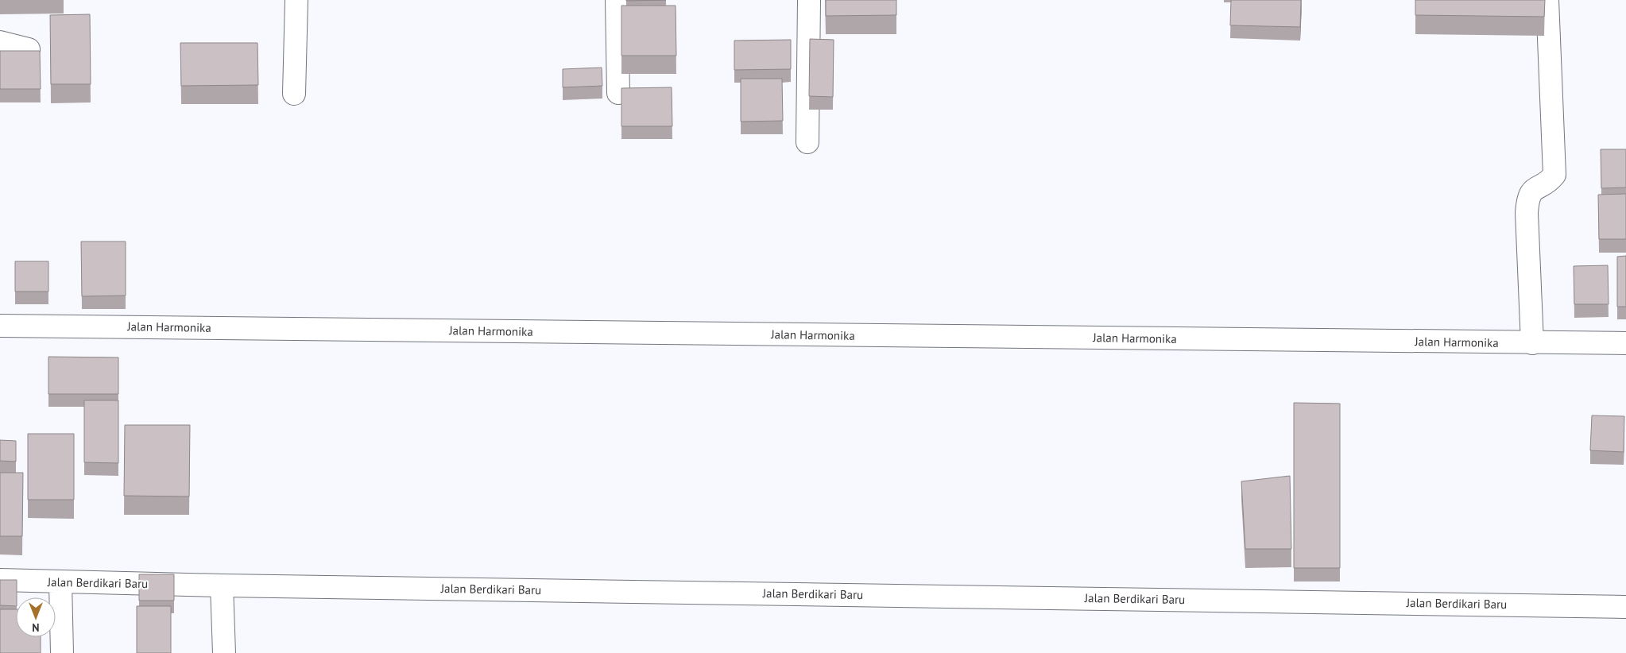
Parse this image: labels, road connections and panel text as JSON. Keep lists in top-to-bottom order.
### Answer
{
  "streets": {
    "street": ["Jalan Harmonika", "Jalan Berdikari Baru"]
  },
  "north": "bottom"
}
